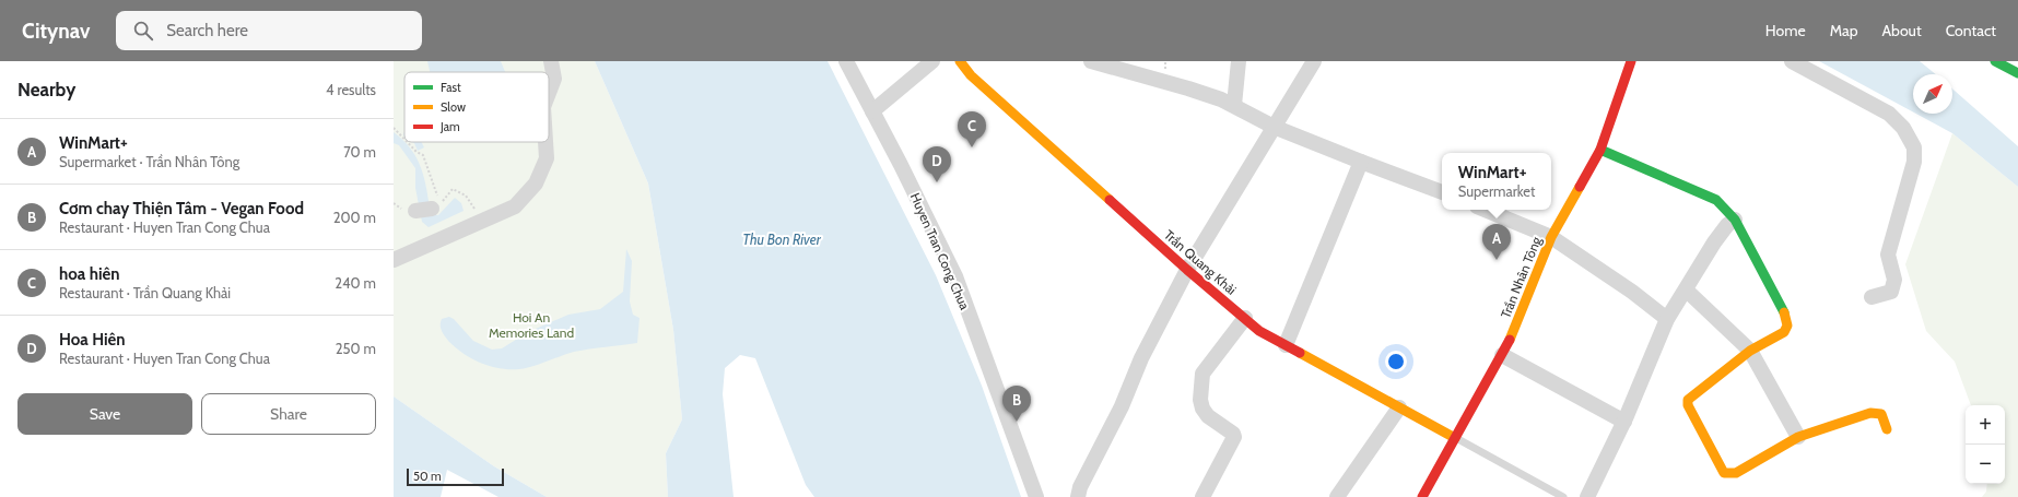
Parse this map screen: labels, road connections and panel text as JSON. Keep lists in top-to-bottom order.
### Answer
{
  "streets": {
    "street": ["Huyen Tran Cong Chua", "Trần Quang Khải", "Trần Nhân Tông"]
  },
  "crossings": [
    ["Trần Quang Khải", "Trần Nhân Tông"]
  ],
  "water": ["Thu Bon River"],
  "parks": ["Hoi An Memories Land"],
  "legend": ["Fast", "Slow", "Jam"],
  "scale_bar": "50 m",
  "north": "top right",
  "page": {
    "header": "Citynav",
    "search": "Search here",
    "nav": [
      "Home",
      "Map",
      "About",
      "Contact"
    ],
    "heading": ["Nearby", "4 results"],
    "pins": [
      "C",
      "D",
      "A",
      "B"
    ],
    "list": [
      {
        "mark": "A",
        "name": "WinMart+",
        "note": "Supermarket · Trần Nhân Tông",
        "value": "70 m"
      },
      {
        "mark": "B",
        "name": "Cơm chay Thiện Tâm - Vegan Food",
        "note": "Restaurant · Huyen Tran Cong Chua",
        "value": "200 m"
      },
      {
        "mark": "C",
        "name": "hoa hiên",
        "note": "Restaurant · Trần Quang Khải",
        "value": "240 m"
      },
      {
        "mark": "D",
        "name": "Hoa Hiên",
        "note": "Restaurant · Huyen Tran Cong Chua",
        "value": "250 m"
      }
    ],
    "popup": ["WinMart+", "Supermarket"],
    "buttons": ["Save", "Share"],
    "map_buttons": ["+", "−"],
    "scale": "50 m"
  }
}
